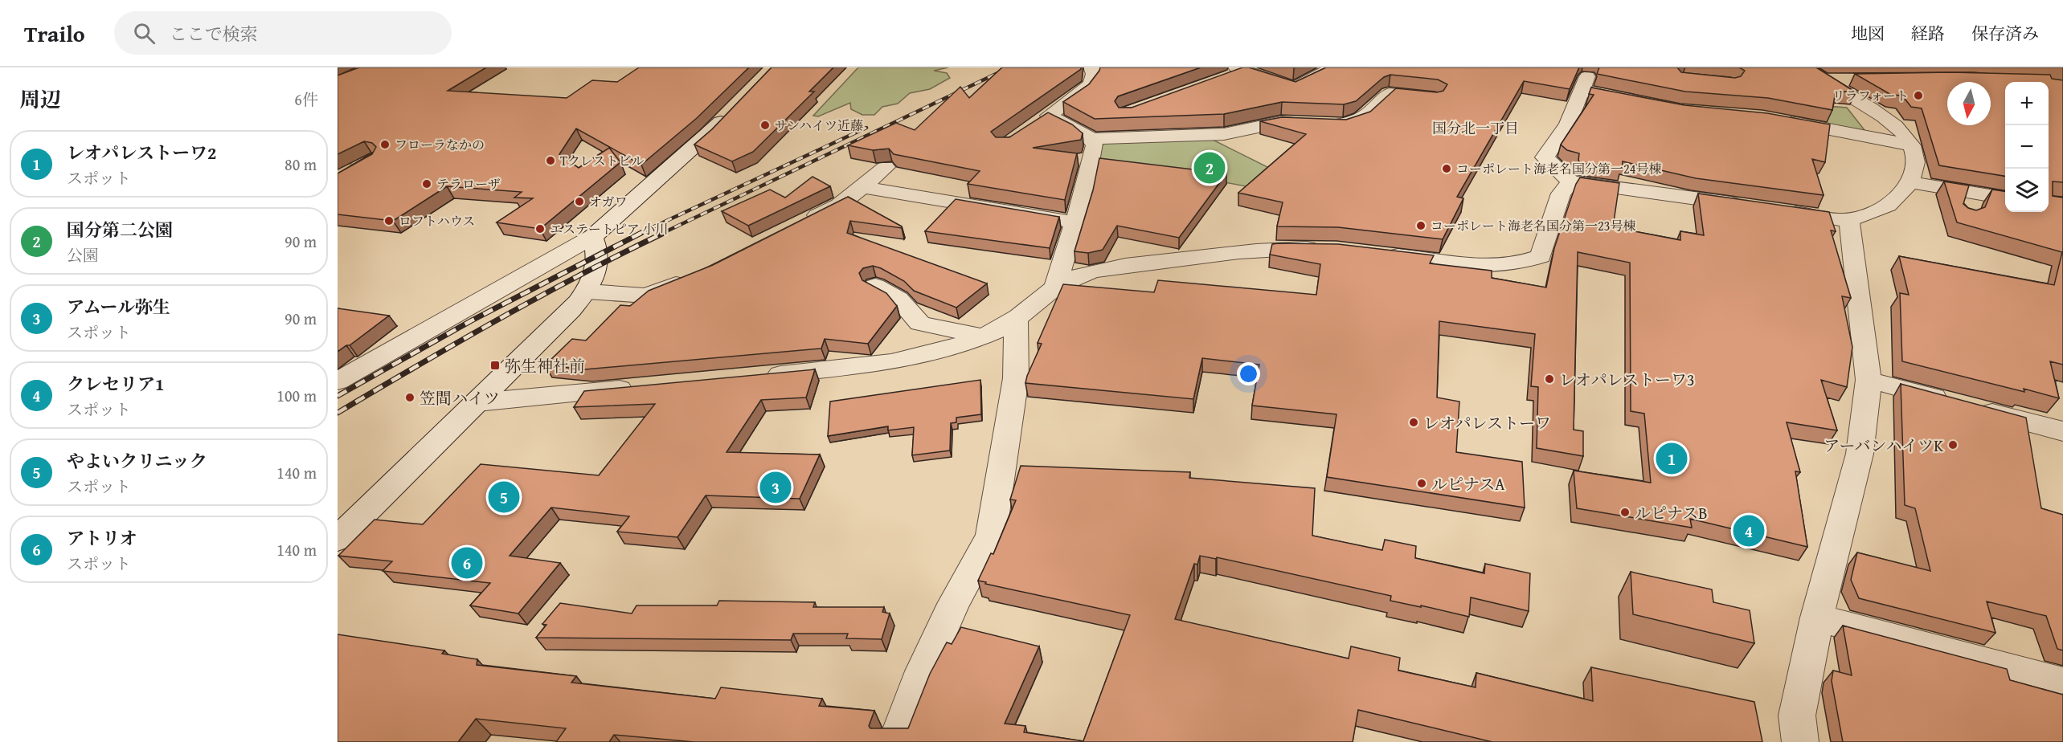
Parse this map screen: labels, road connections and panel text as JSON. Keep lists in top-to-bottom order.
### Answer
{
  "districts": ["国分北一丁目"],
  "places": {
    "other": [
      "リラフォート",
      "サンハイツ近藤",
      "フローラなかの",
      "Tクレストビル",
      "コーポレート海老名国分第一24号棟",
      "テラローザ",
      "オガワ",
      "ロフトハウス",
      "コーポレート海老名国分第一23号棟",
      "エステートピア 小川",
      "レオパレストーワ3",
      "笠間ハイツ",
      "レオパレストーワ",
      "アーバンハイツK",
      "ルピナスA",
      "ルピナスB"
    ],
    "transit": ["弥生神社前"]
  },
  "north": "bottom",
  "page": {
    "header": "Trailo",
    "search": "ここで検索",
    "nav": ["地図", "経路", "保存済み"],
    "heading": ["周辺", "6件"],
    "map_buttons": ["+", "−"],
    "list": [
      {
        "mark": "1",
        "name": "レオパレストーワ2",
        "note": "スポット",
        "value": "80 m"
      },
      {
        "mark": "2",
        "name": "国分第二公園",
        "note": "公園",
        "value": "90 m"
      },
      {
        "mark": "3",
        "name": "アムール弥生",
        "note": "スポット",
        "value": "90 m"
      },
      {
        "mark": "4",
        "name": "クレセリア1",
        "note": "スポット",
        "value": "100 m"
      },
      {
        "mark": "5",
        "name": "やよいクリニック",
        "note": "スポット",
        "value": "140 m"
      },
      {
        "mark": "6",
        "name": "アトリオ",
        "note": "スポット",
        "value": "140 m"
      }
    ],
    "pins": [
      "2",
      "1",
      "3",
      "5",
      "4",
      "6"
    ]
  }
}
